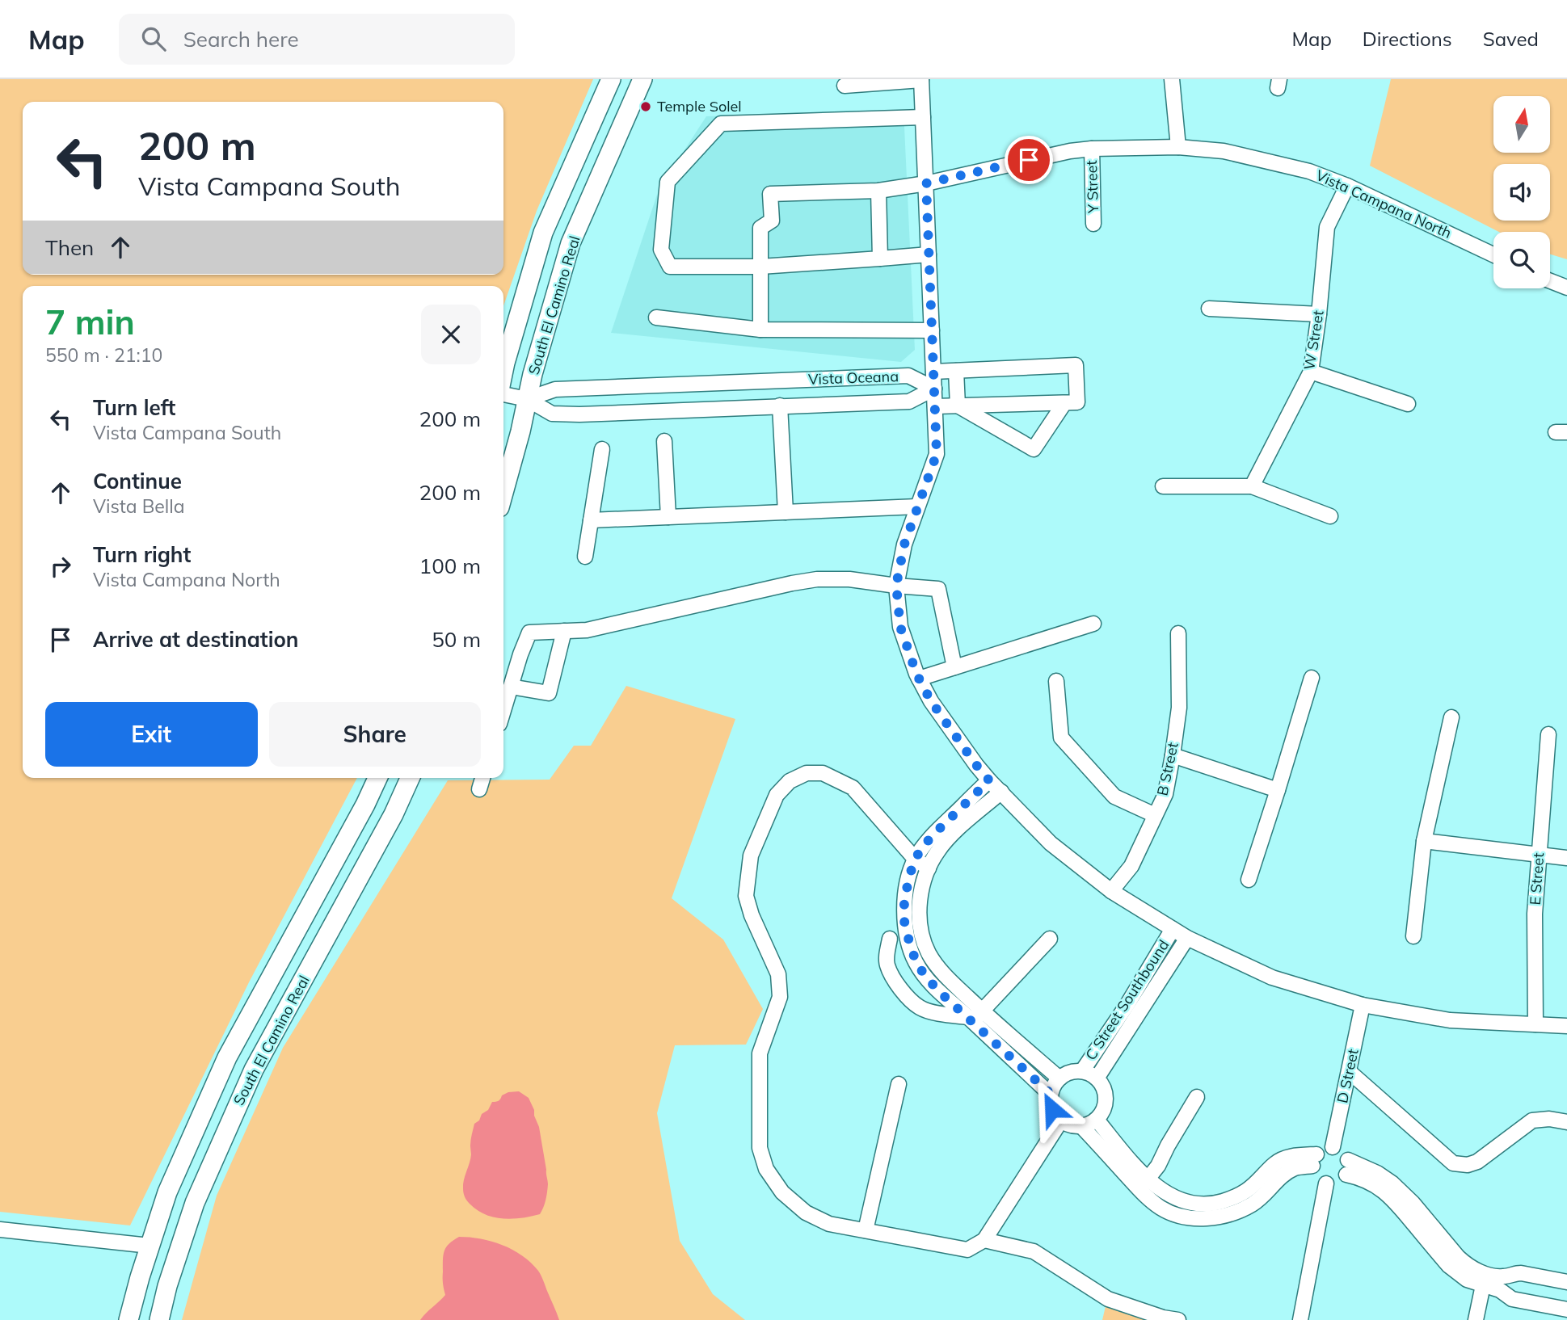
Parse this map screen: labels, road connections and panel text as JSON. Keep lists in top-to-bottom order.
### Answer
{
  "streets": {
    "main road": ["South El Camino Real"],
    "street": [
      "Y Street",
      "Vista Campana North",
      "W Street",
      "Vista Oceana",
      "B Street",
      "E Street",
      "C Street Southbound",
      "D Street"
    ]
  },
  "crossings": [
    ["Y Street", "Vista Campana North"],
    ["Vista Campana North", "W Street"],
    ["South El Camino Real", "Vista Oceana"]
  ],
  "places": ["Temple Solel"],
  "north": "top",
  "page": {
    "header": "Map",
    "search": "Search here",
    "nav": ["Map", "Directions", "Saved"],
    "turn": ["200 m", "Vista Campana South"],
    "then": "Then",
    "heading": ["7 min", "550 m · 21:10"],
    "list": [
      {
        "name": "Turn left",
        "note": "Vista Campana South",
        "value": "200 m"
      },
      {
        "name": "Continue",
        "note": "Vista Bella",
        "value": "200 m"
      },
      {
        "name": "Turn right",
        "note": "Vista Campana North",
        "value": "100 m"
      },
      {
        "name": "Arrive at destination",
        "value": "50 m"
      }
    ],
    "buttons": ["Exit", "Share"]
  }
}
